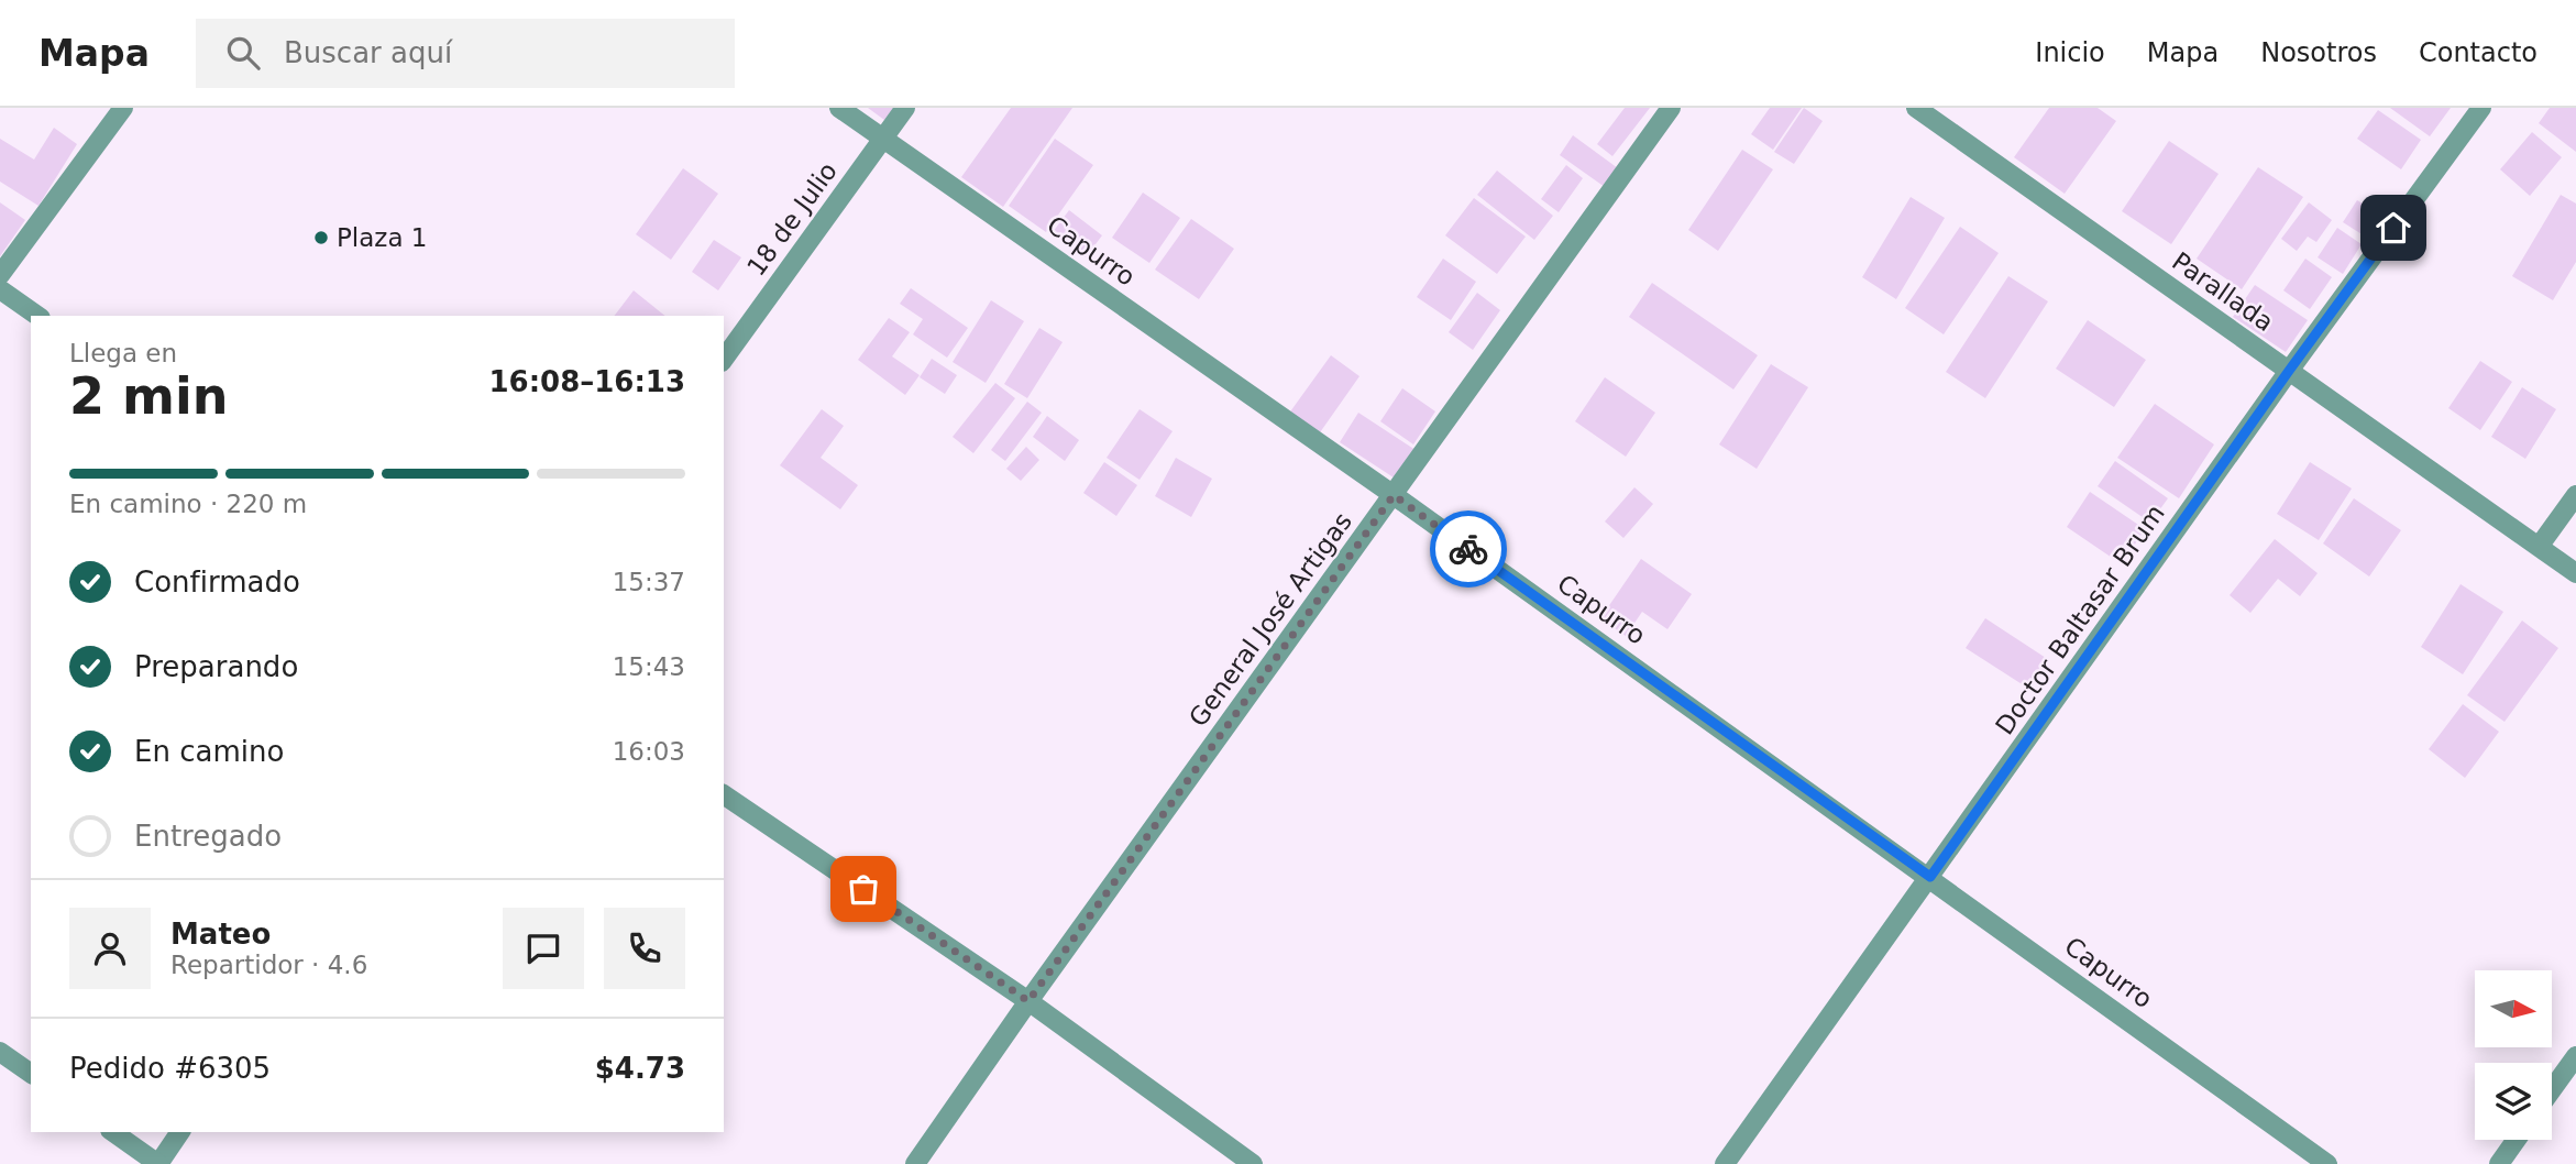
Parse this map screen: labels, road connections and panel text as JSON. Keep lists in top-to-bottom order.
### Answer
{
  "streets": {
    "street": [
      "18 de Julio",
      "Capurro",
      "Parallada",
      "General José Artigas",
      "Doctor Baltasar Brum"
    ]
  },
  "crossings": [
    ["18 de Julio", "Capurro"],
    ["Capurro", "General José Artigas"],
    ["Capurro", "Doctor Baltasar Brum"],
    ["Parallada", "Doctor Baltasar Brum"]
  ],
  "places": ["Plaza 1"],
  "north": "right",
  "page": {
    "header": "Mapa",
    "search": "Buscar aquí",
    "nav": [
      "Inicio",
      "Mapa",
      "Nosotros",
      "Contacto"
    ],
    "heading": ["2 min", "Llega en", "16:08–16:13"],
    "panel": [
      "Mateo",
      "Repartidor · 4.6",
      "Pedido #6305",
      "$4.73"
    ],
    "bar": "En camino · 220 m",
    "list": [
      ["Confirmado", "15:37"],
      ["Preparando", "15:43"],
      ["En camino", "16:03"],
      "Entregado"
    ]
  }
}
